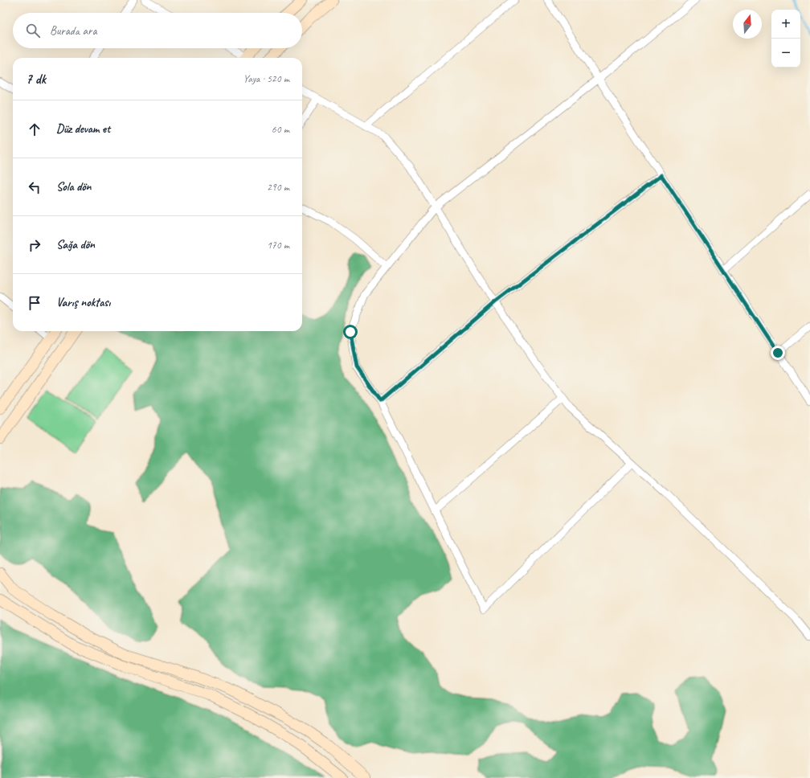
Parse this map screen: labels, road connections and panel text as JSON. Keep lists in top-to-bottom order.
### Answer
{
  "north": "top",
  "page": {
    "map_buttons": ["+", "−"],
    "search": "Burada ara",
    "heading": ["7 dk", "Yaya · 520 m"],
    "list": [
      ["Düz devam et", "60 m"],
      ["Sola dön", "290 m"],
      ["Sağa dön", "170 m"],
      "Varış noktası"
    ]
  }
}
